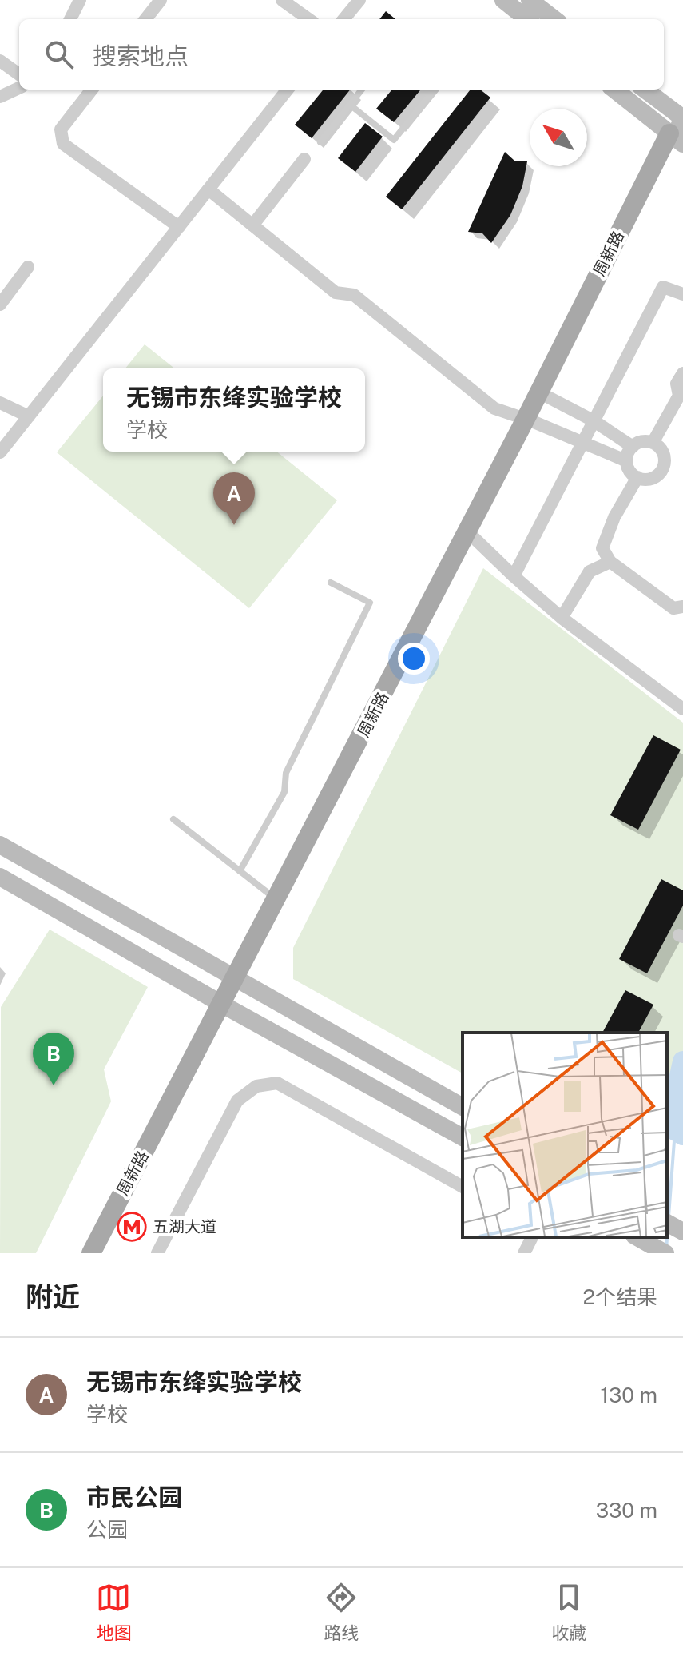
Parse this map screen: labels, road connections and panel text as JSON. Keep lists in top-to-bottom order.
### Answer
{
  "streets": {
    "main road": ["周新路"]
  },
  "places": {
    "metro station": ["五湖大道"]
  },
  "north": "top left",
  "page": {
    "search": "搜索地点",
    "popup": ["无锡市东绛实验学校", "学校"],
    "pins": ["A", "B"],
    "heading": ["附近", "2个结果"],
    "list": [
      {
        "mark": "A",
        "name": "无锡市东绛实验学校",
        "note": "学校",
        "value": "130 m"
      },
      {
        "mark": "B",
        "name": "市民公园",
        "note": "公园",
        "value": "330 m"
      }
    ],
    "nav": ["地图", "路线", "收藏"]
  }
}
